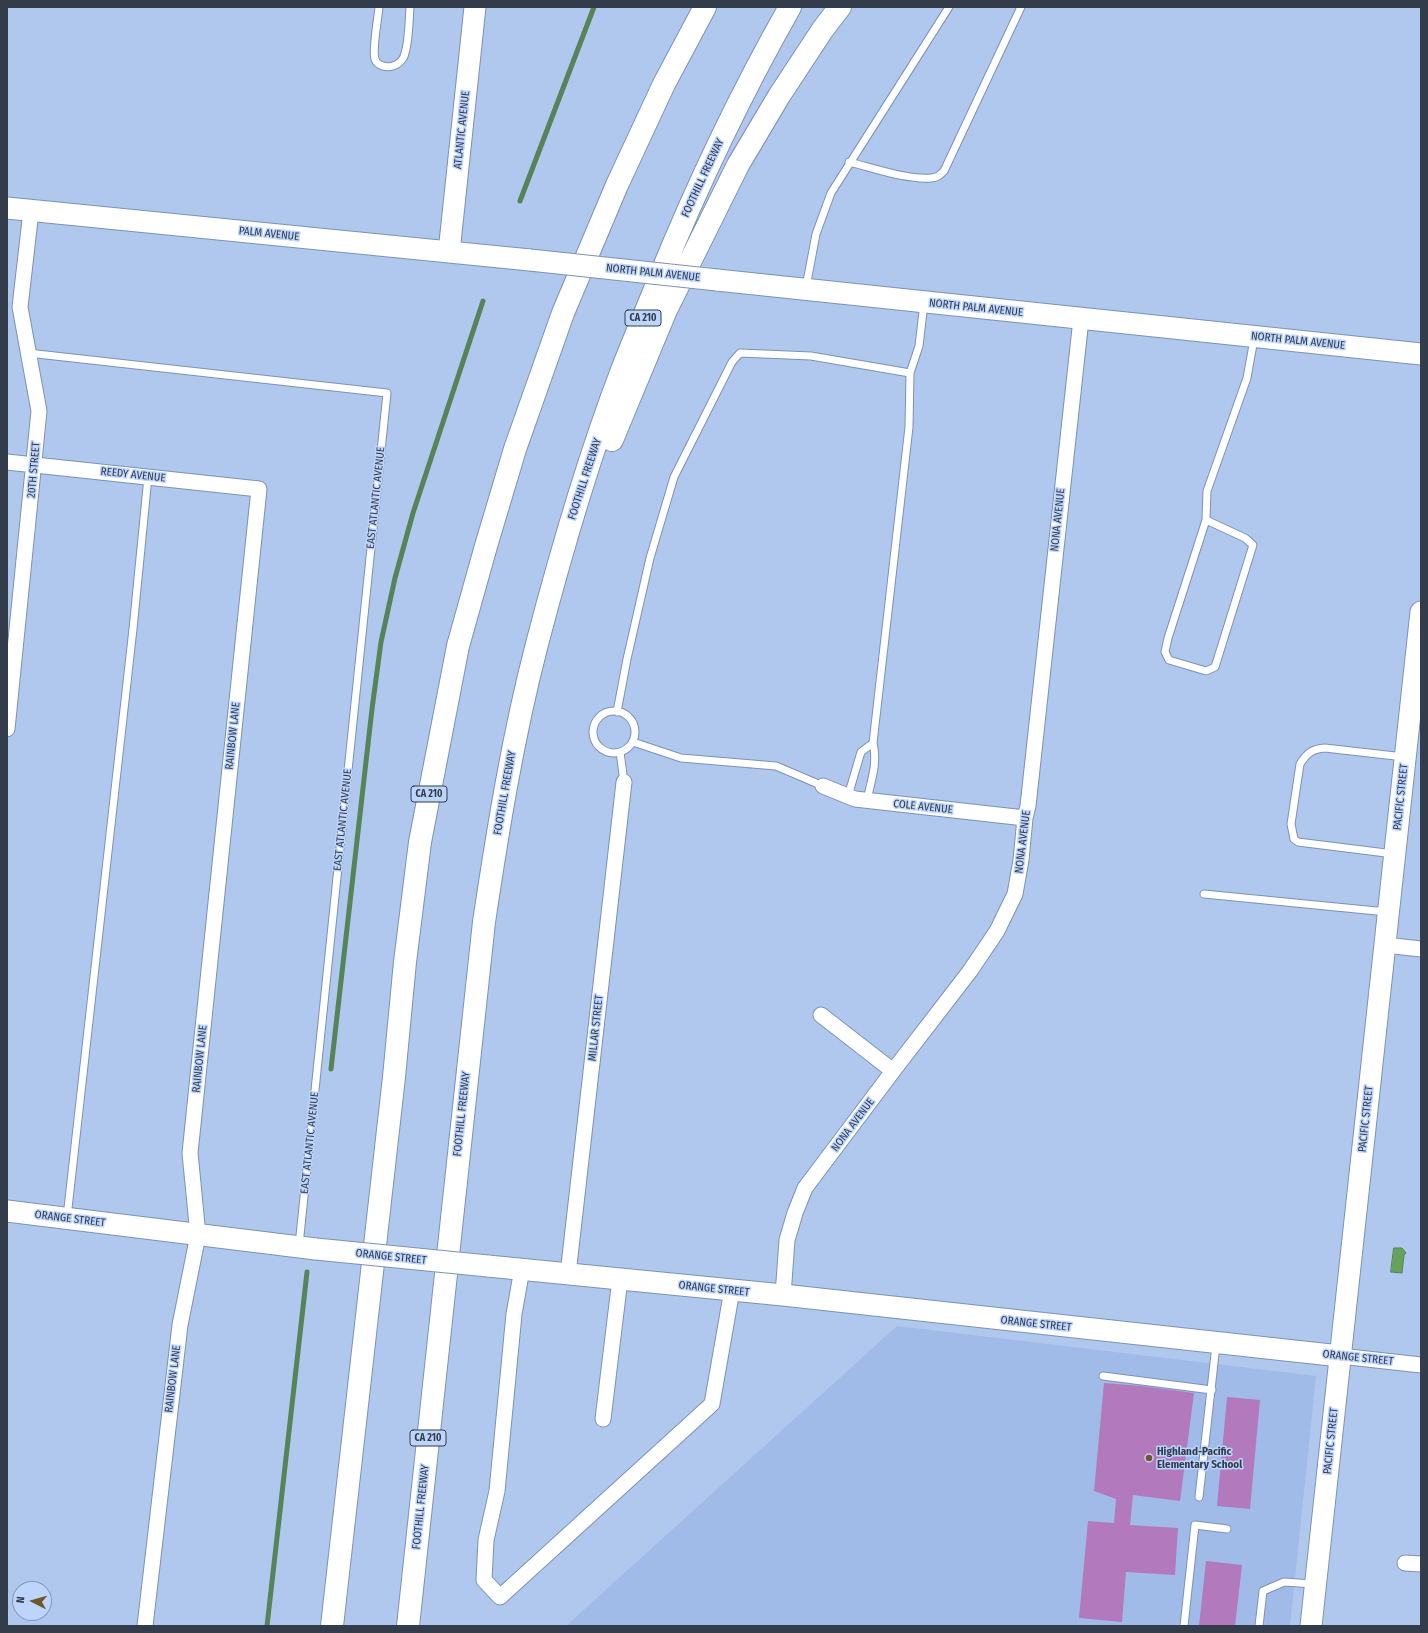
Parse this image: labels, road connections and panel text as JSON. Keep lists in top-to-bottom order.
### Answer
{
  "streets": {
    "highway": ["FOOTHILL FREEWAY", "CA 210"],
    "street": [
      "ATLANTIC AVENUE",
      "PALM AVENUE",
      "NORTH PALM AVENUE",
      "20TH STREET",
      "REEDY AVENUE",
      "NONA AVENUE",
      "RAINBOW LANE",
      "PACIFIC STREET",
      "COLE AVENUE",
      "MILLAR STREET",
      "ORANGE STREET"
    ],
    "lane": ["EAST ATLANTIC AVENUE"]
  },
  "crossings": [
    ["ATLANTIC AVENUE", "PALM AVENUE"],
    ["PALM AVENUE", "NORTH PALM AVENUE"],
    ["PALM AVENUE", "20TH STREET"],
    ["NORTH PALM AVENUE", "NONA AVENUE"],
    ["20TH STREET", "REEDY AVENUE"],
    ["20TH STREET", "EAST ATLANTIC AVENUE"],
    ["REEDY AVENUE", "RAINBOW LANE"],
    ["EAST ATLANTIC AVENUE", "ORANGE STREET"],
    ["NONA AVENUE", "COLE AVENUE"],
    ["NONA AVENUE", "ORANGE STREET"],
    ["RAINBOW LANE", "ORANGE STREET"],
    ["PACIFIC STREET", "ORANGE STREET"],
    ["MILLAR STREET", "ORANGE STREET"]
  ],
  "places": ["Highland-Pacific Elementary School"],
  "north": "left"
}
